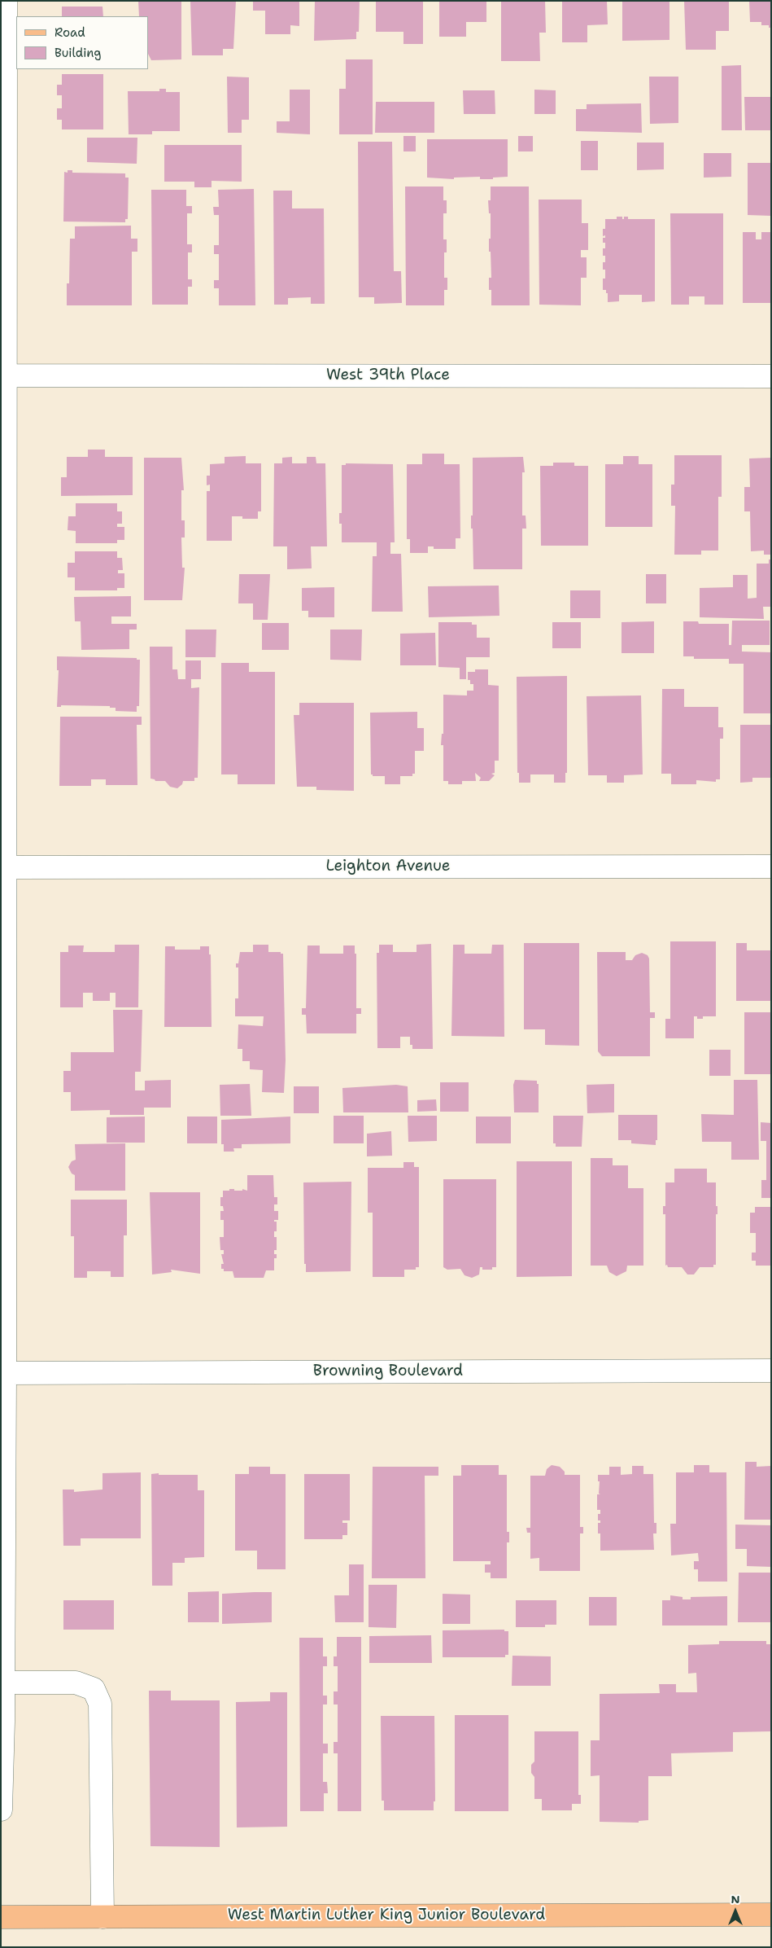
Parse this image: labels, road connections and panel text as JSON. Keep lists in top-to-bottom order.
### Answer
{
  "streets": {
    "main road": ["West Martin Luther King Junior Boulevard"],
    "street": ["West 39th Place", "Leighton Avenue", "Browning Boulevard"]
  },
  "legend": ["Road", "Building"],
  "north": "top"
}
